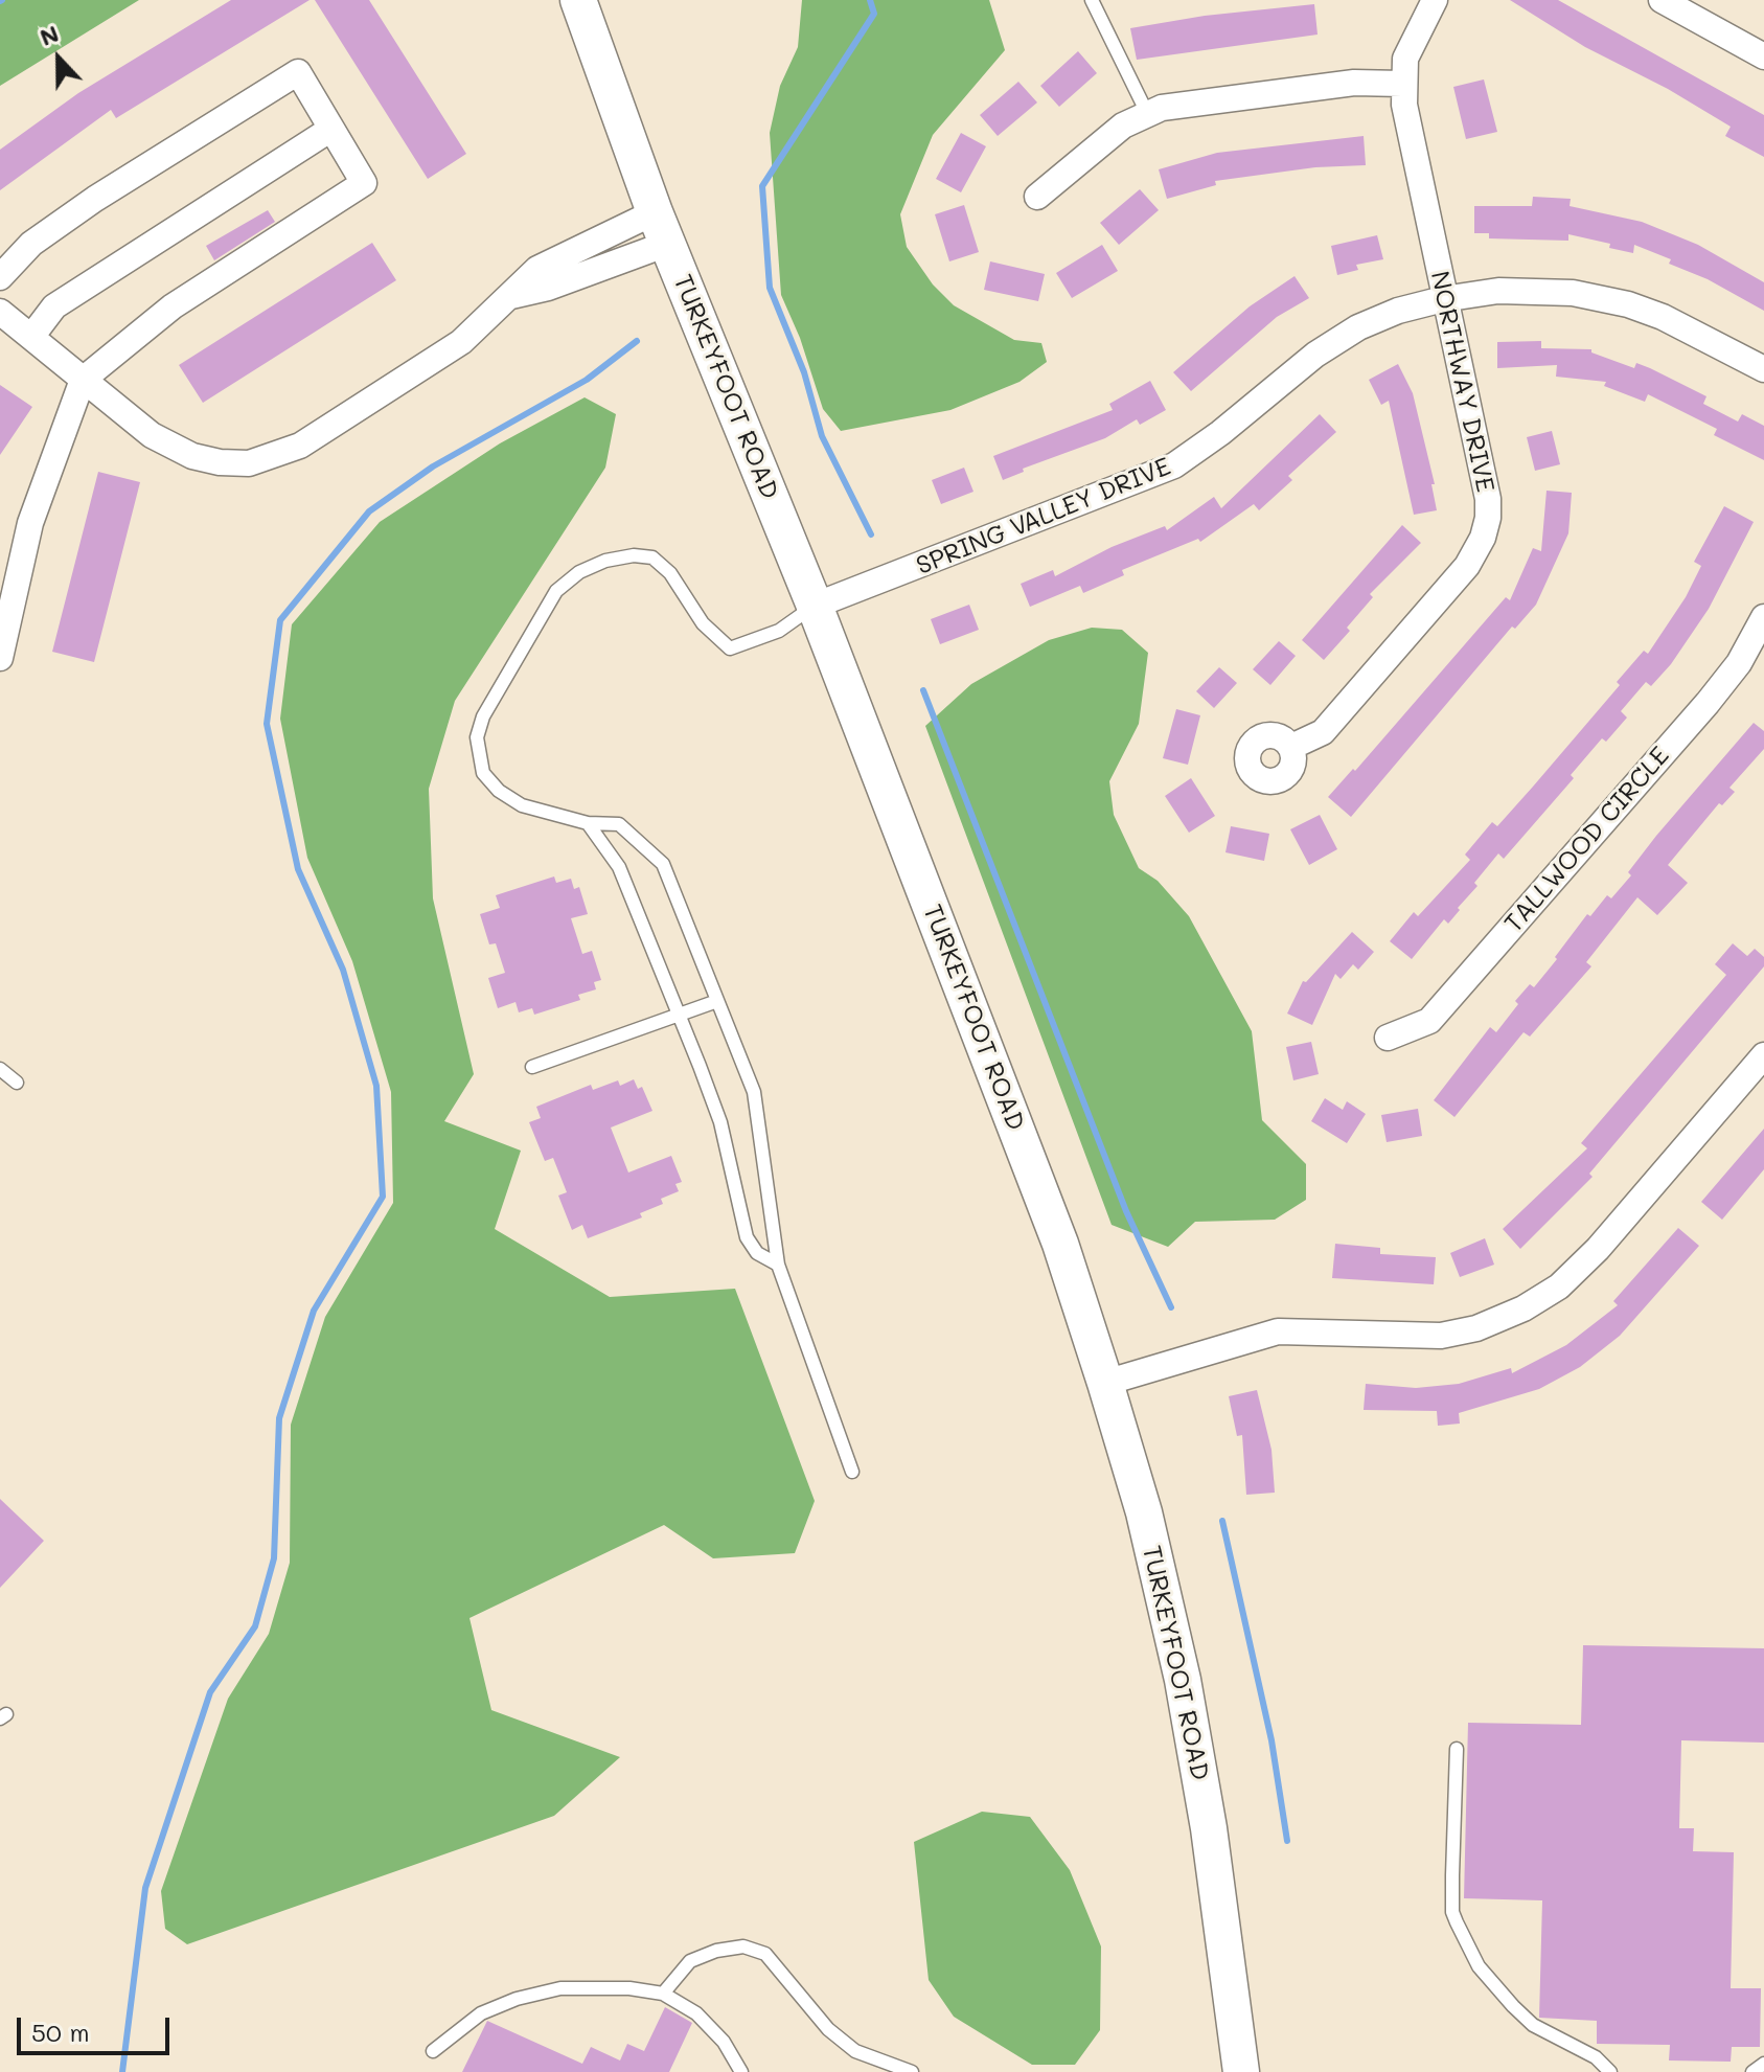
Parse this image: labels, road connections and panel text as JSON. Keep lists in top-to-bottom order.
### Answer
{
  "streets": {
    "main road": ["TURKEYFOOT ROAD"],
    "street": ["NORTHWAY DRIVE", "SPRING VALLEY DRIVE", "TALLWOOD CIRCLE"]
  },
  "crossings": [
    ["NORTHWAY DRIVE", "SPRING VALLEY DRIVE"],
    ["TURKEYFOOT ROAD", "SPRING VALLEY DRIVE"]
  ],
  "scale_bar": "50 m",
  "north": "top"
}
